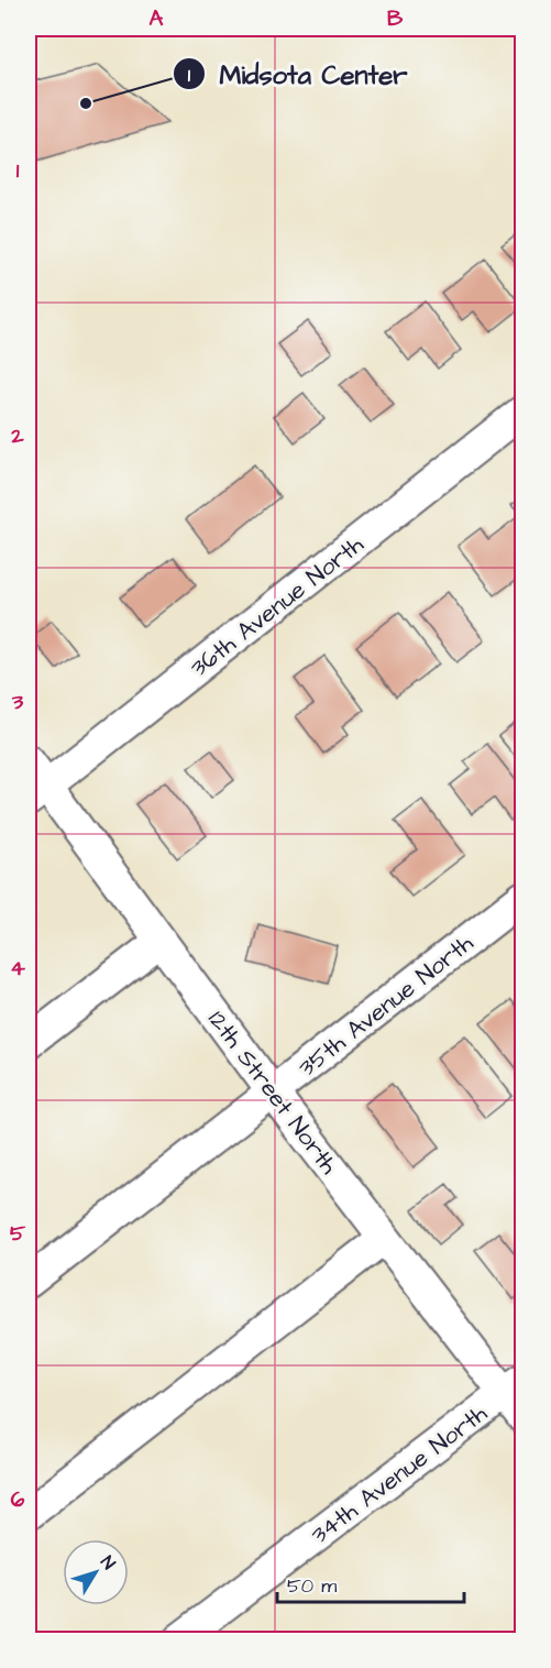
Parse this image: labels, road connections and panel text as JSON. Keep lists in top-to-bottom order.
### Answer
{
  "streets": {
    "street": [
      "36th Avenue North",
      "35th Avenue North",
      "12th Street North",
      "34th Avenue North"
    ]
  },
  "crossings": [
    ["36th Avenue North", "12th Street North"],
    ["35th Avenue North", "12th Street North"],
    ["12th Street North", "34th Avenue North"]
  ],
  "places": ["Midsota Center"],
  "scale_bar": "50 m",
  "north": "top right",
  "grid": {
    "columns": ["A", "B"],
    "rows": [
      "1",
      "2",
      "3",
      "4",
      "5",
      "6"
    ]
  }
}
